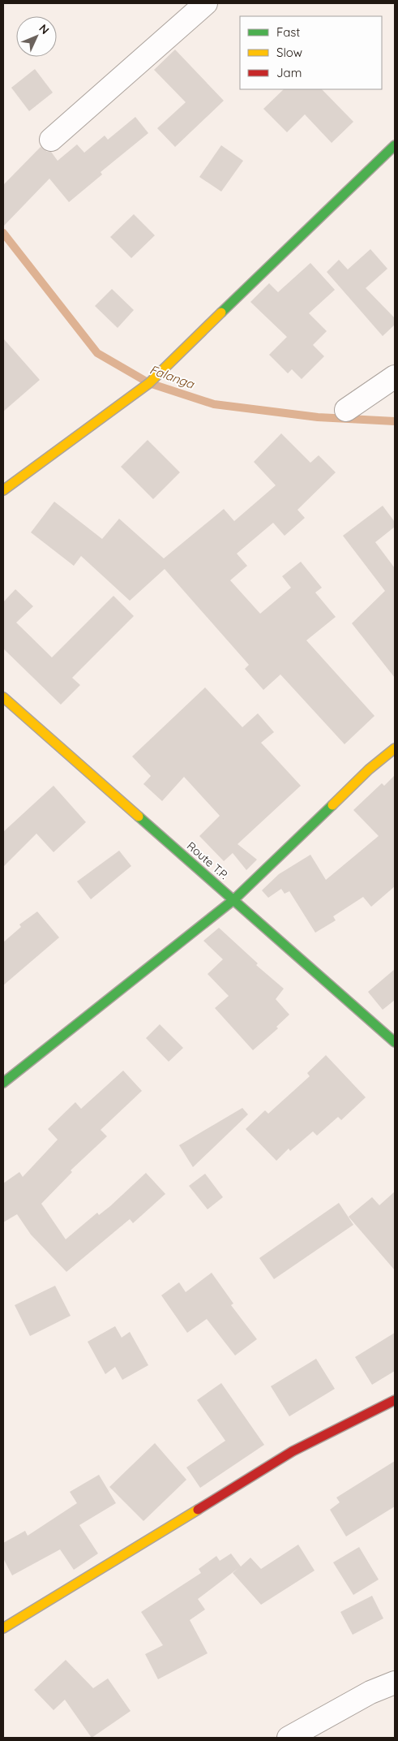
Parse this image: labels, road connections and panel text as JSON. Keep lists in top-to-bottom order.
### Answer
{
  "streets": {
    "street": ["Route T.P."]
  },
  "water": ["Falanga"],
  "legend": ["Fast", "Slow", "Jam"],
  "north": "top right"
}
